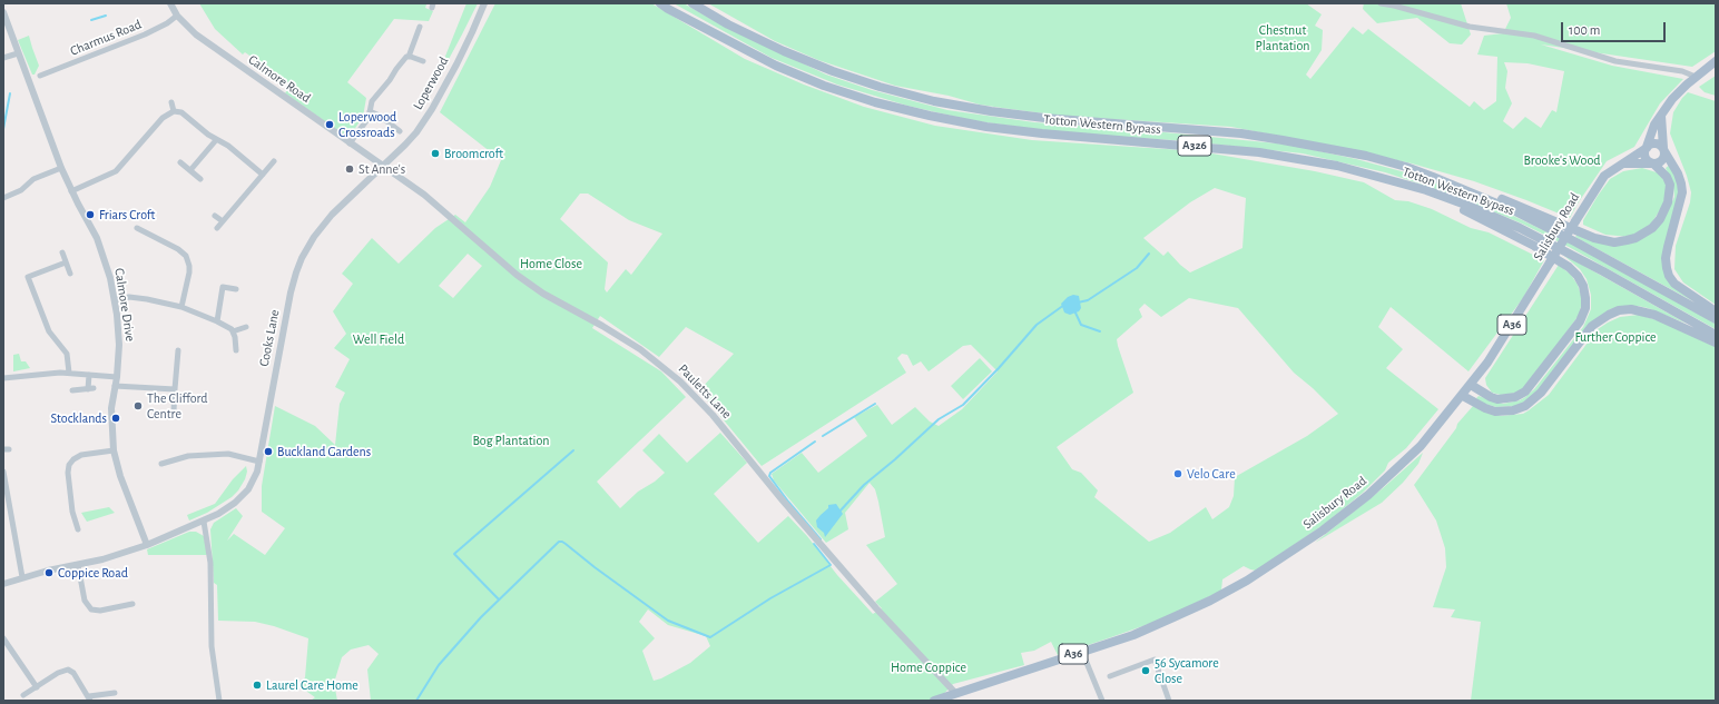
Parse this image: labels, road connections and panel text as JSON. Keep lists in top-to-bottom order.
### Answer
{
  "streets": {
    "main road": [
      "Totton Western Bypass",
      "A326",
      "Salisbury Road",
      "A36"
    ],
    "street": [
      "Charmus Road",
      "Calmore Road",
      "Loperwood",
      "Calmore Drive",
      "Cooks Lane",
      "Pauletts Lane"
    ]
  },
  "crossings": [
    ["Charmus Road", "Calmore Road"],
    ["Calmore Road", "Loperwood"],
    ["Calmore Road", "Cooks Lane"],
    ["Calmore Road", "Pauletts Lane"],
    ["Loperwood", "Cooks Lane"],
    ["Loperwood", "Pauletts Lane"],
    ["Salisbury Road", "Pauletts Lane"],
    ["Calmore Drive", "Cooks Lane"],
    ["Cooks Lane", "Pauletts Lane"]
  ],
  "parks": [
    "Chestnut Plantation",
    "Brooke's Wood",
    "Home Close",
    "Further Coppice",
    "Well Field",
    "Bog Plantation",
    "Home Coppice"
  ],
  "places": [
    "Loperwood Crossroads",
    "Broomcroft",
    "St Anne's",
    "Friars Croft",
    "The Clifford Centre",
    "Stocklands",
    "Buckland Gardens",
    "Velo Care",
    "Coppice Road",
    "56 Sycamore Close",
    "Laurel Care Home"
  ],
  "scale_bar": "100 m"
}
